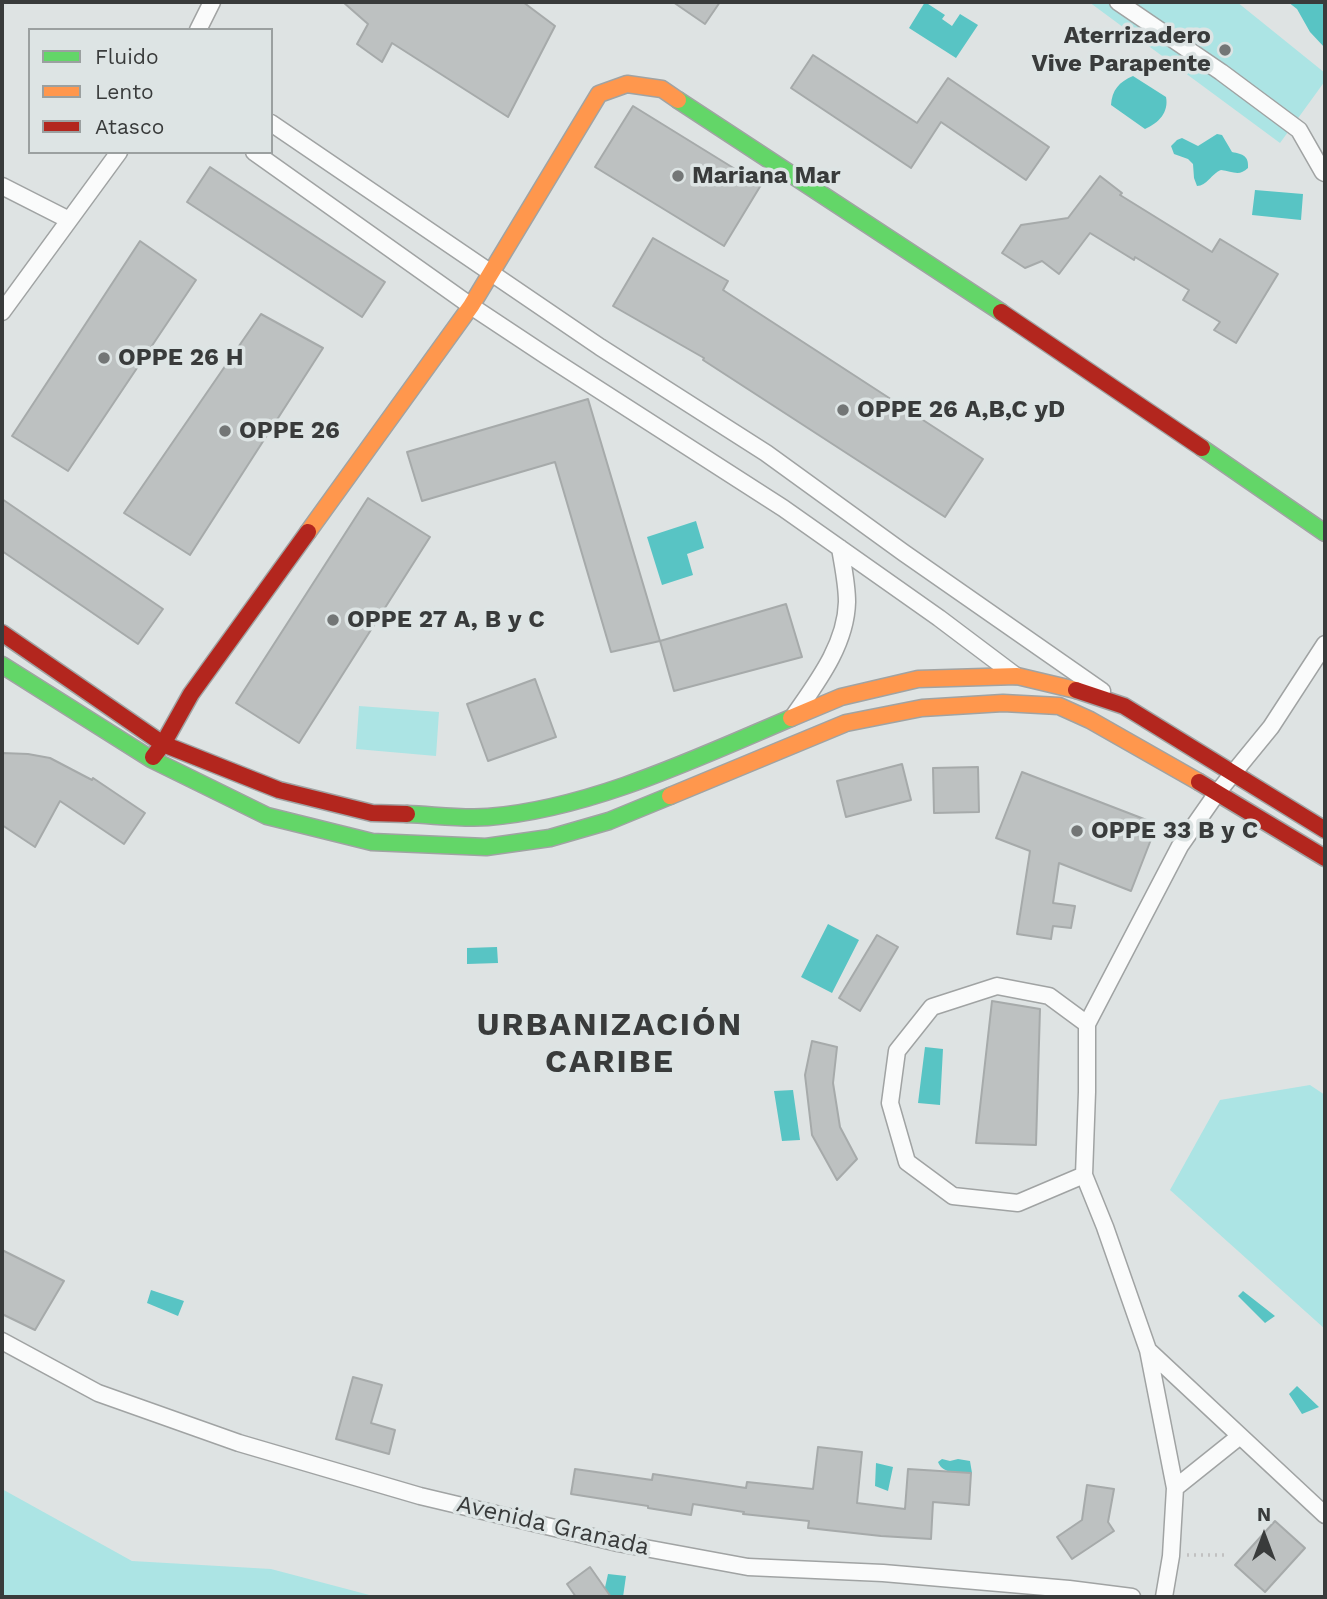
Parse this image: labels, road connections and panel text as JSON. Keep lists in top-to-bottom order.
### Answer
{
  "streets": {
    "street": ["Avenida Granada"]
  },
  "districts": ["URBANIZACIÓN CARIBE"],
  "places": [
    "Aterrizadero Vive Parapente",
    "Mariana Mar",
    "OPPE 26 H",
    "OPPE 26 A,B,C yD",
    "OPPE 26",
    "OPPE 27 A, B y C",
    "OPPE 33 B y C"
  ],
  "legend": ["Fluido", "Lento", "Atasco"],
  "north": "top"
}
